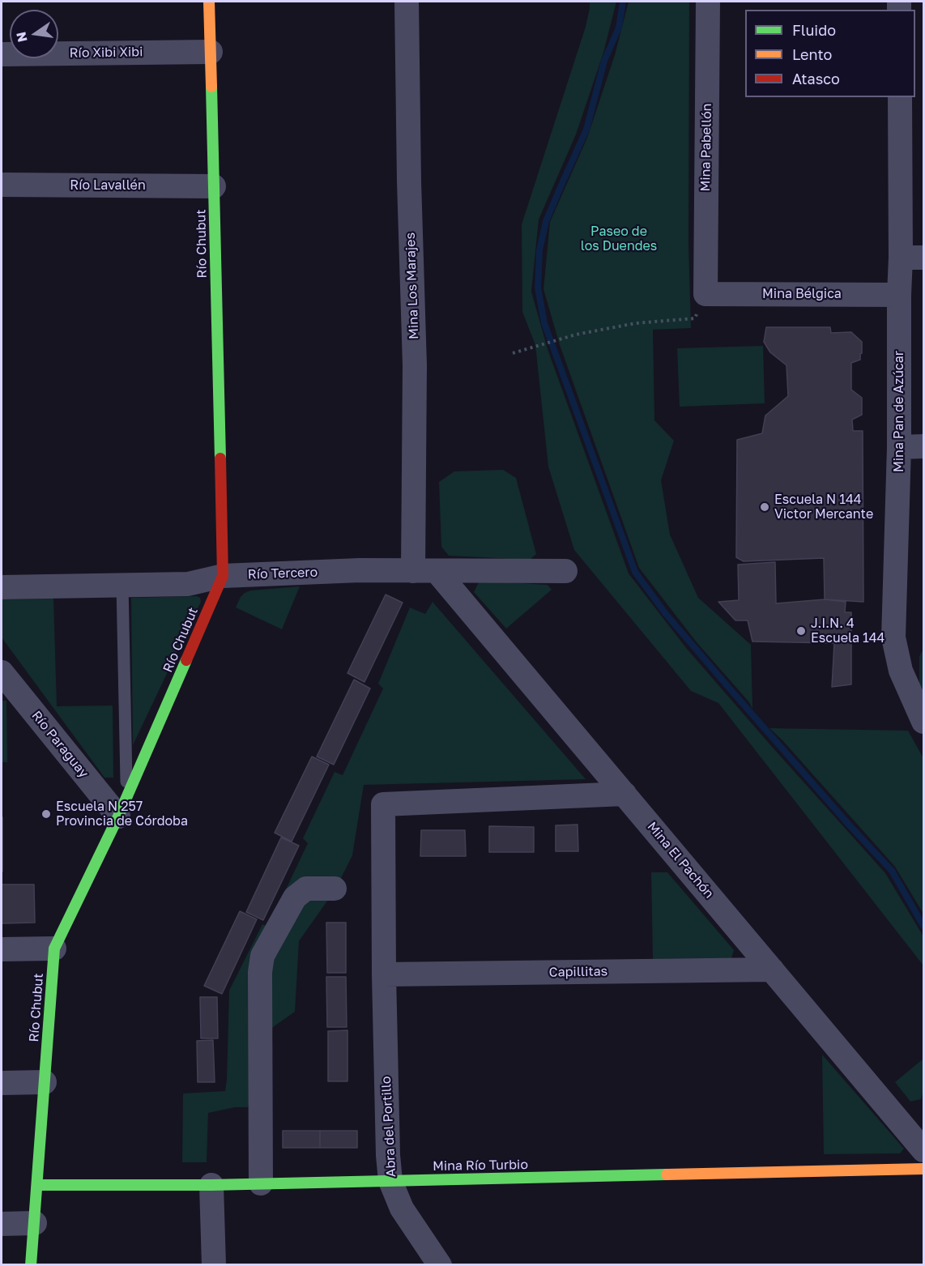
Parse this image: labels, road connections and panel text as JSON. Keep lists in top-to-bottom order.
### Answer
{
  "streets": {
    "street": [
      "Río Xibi Xibi",
      "Mina Pabellón",
      "Río Lavallén",
      "Río Chubut",
      "Mina Los Marajes",
      "Mina Bélgica",
      "Mina Pan de Azúcar",
      "Río Tercero",
      "Río Paraguay",
      "Mina El Pachón",
      "Capillitas",
      "Abra del Portillo",
      "Mina Río Turbio"
    ]
  },
  "crossings": [
    ["Río Xibi Xibi", "Río Chubut"],
    ["Mina Pabellón", "Mina Bélgica"],
    ["Río Lavallén", "Río Chubut"],
    ["Río Chubut", "Río Tercero"],
    ["Río Chubut", "Río Paraguay"],
    ["Río Chubut", "Mina Río Turbio"],
    ["Mina Los Marajes", "Río Tercero"],
    ["Mina Los Marajes", "Mina El Pachón"],
    ["Mina Bélgica", "Mina Pan de Azúcar"],
    ["Río Tercero", "Mina El Pachón"],
    ["Mina El Pachón", "Capillitas"],
    ["Mina El Pachón", "Abra del Portillo"],
    ["Capillitas", "Abra del Portillo"],
    ["Abra del Portillo", "Mina Río Turbio"]
  ],
  "parks": ["Paseo de los Duendes"],
  "places": ["Escuela N 144 Victor Mercante", "J.I.N. 4 Escuela 144", "Escuela N 257 Provincia de Córdoba"],
  "legend": ["Fluido", "Lento", "Atasco"],
  "north": "left"
}
